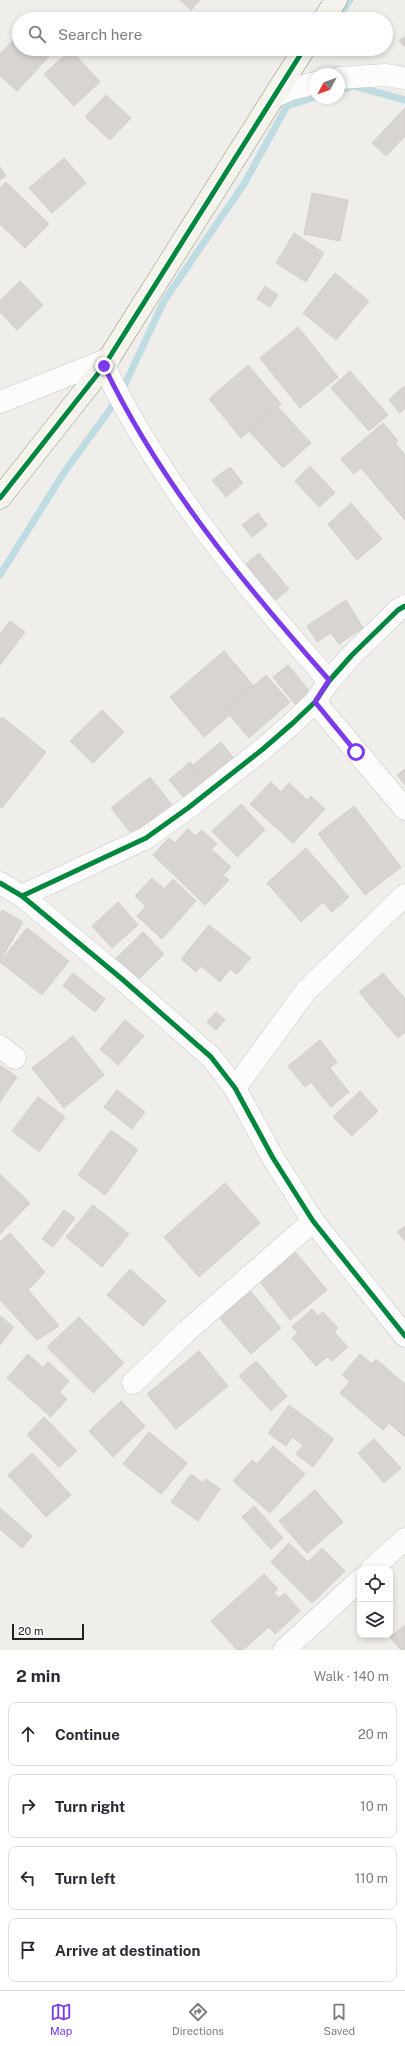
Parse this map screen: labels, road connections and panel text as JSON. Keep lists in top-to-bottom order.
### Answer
{
  "scale_bar": "20 m",
  "north": "bottom left",
  "page": {
    "search": "Search here",
    "scale": "20 m",
    "heading": ["2 min", "Walk · 140 m"],
    "list": [
      ["Continue", "20 m"],
      ["Turn right", "10 m"],
      ["Turn left", "110 m"],
      "Arrive at destination"
    ],
    "nav": ["Map", "Directions", "Saved"]
  }
}
